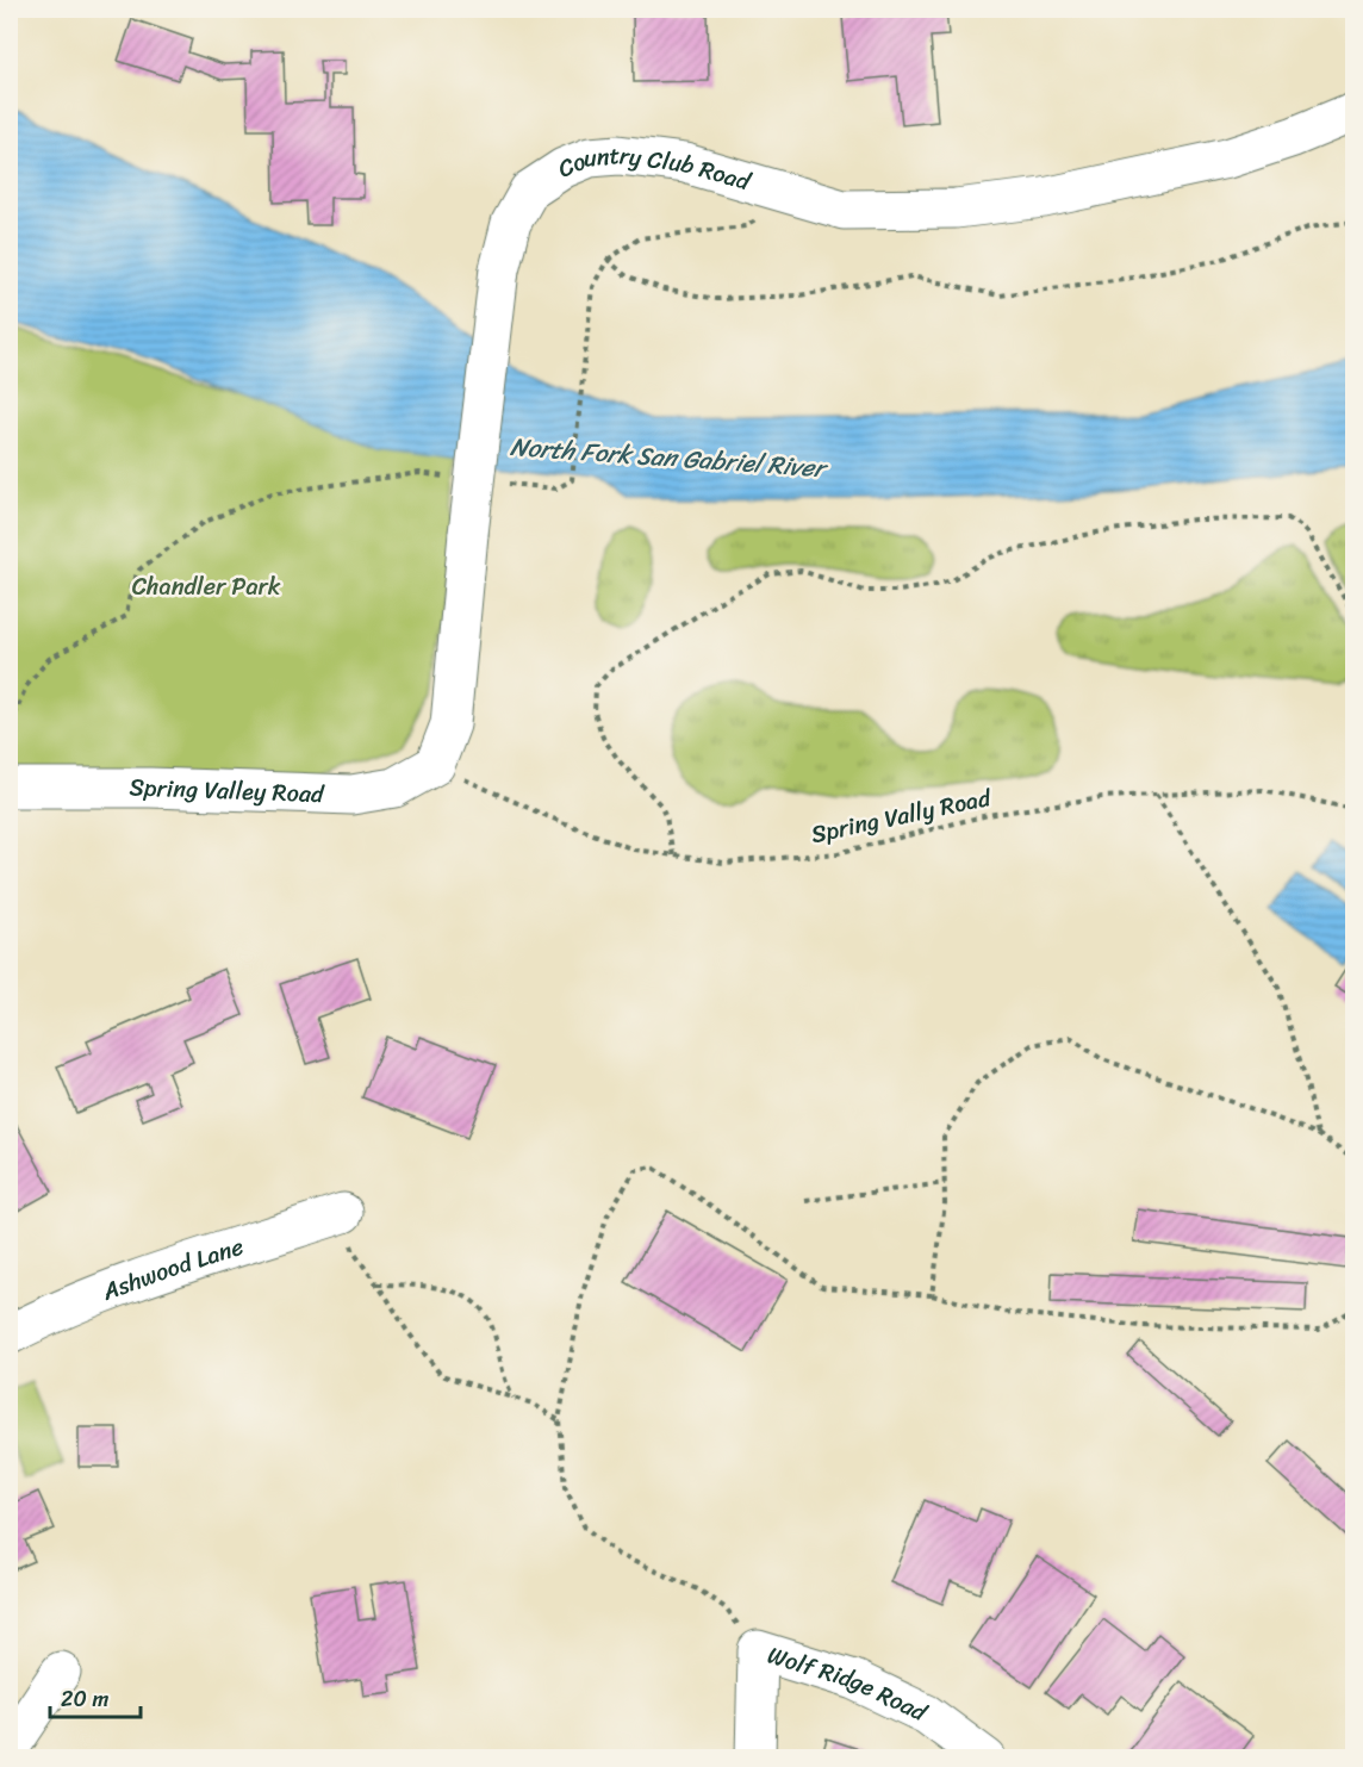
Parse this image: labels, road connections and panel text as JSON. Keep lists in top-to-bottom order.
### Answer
{
  "streets": {
    "street": [
      "Country Club Road",
      "Spring Valley Road",
      "Ashwood Lane",
      "Wolf Ridge Road"
    ],
    "path": ["Spring Vally Road"]
  },
  "crossings": [
    ["Country Club Road", "Spring Valley Road"],
    ["Country Club Road", "Spring Vally Road"],
    ["Spring Valley Road", "Spring Vally Road"]
  ],
  "water": ["North Fork San Gabriel River"],
  "parks": ["Chandler Park"],
  "scale_bar": "20 m"
}
